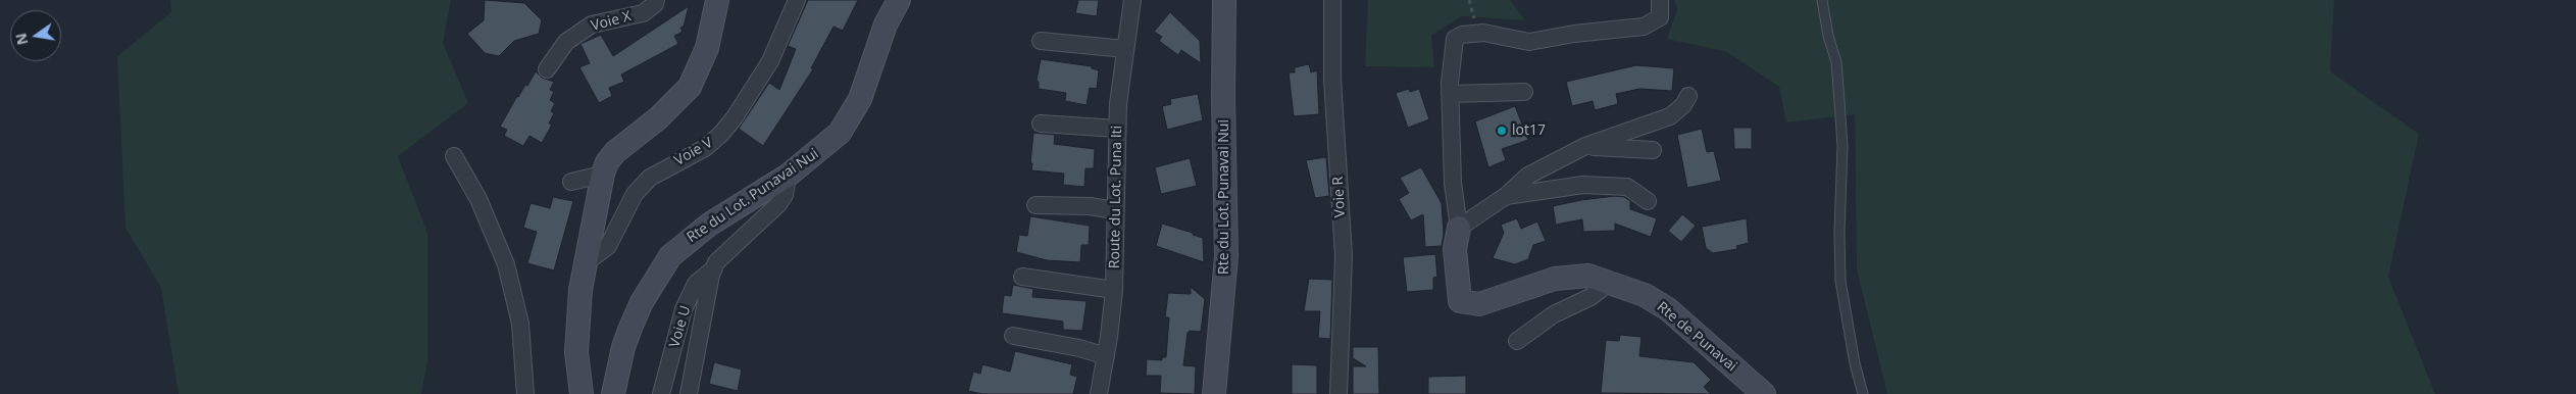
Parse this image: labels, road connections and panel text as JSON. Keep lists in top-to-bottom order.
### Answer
{
  "streets": {
    "main road": ["Rte du Lot. Punavai Nui", "Rte de Punavai"],
    "street": [
      "Voie X",
      "Voie V",
      "Route du Lot. Puna Iti",
      "Voie R",
      "Voie U"
    ]
  },
  "places": ["lot17"],
  "north": "left"
}
